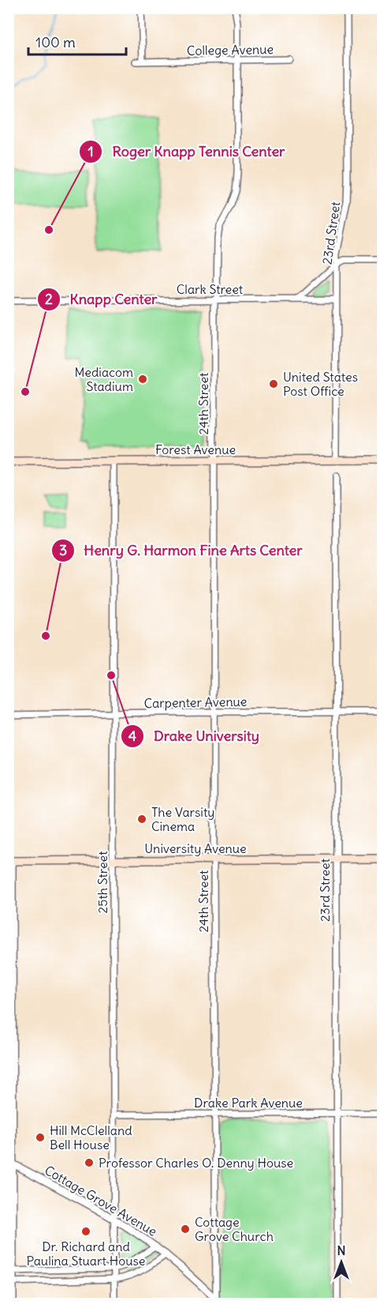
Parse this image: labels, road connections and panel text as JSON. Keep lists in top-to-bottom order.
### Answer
{
  "streets": {
    "main road": ["Forest Avenue", "University Avenue"],
    "street": [
      "College Avenue",
      "23rd Street",
      "Clark Street",
      "24th Street",
      "Carpenter Avenue",
      "25th Street",
      "Drake Park Avenue",
      "Cottage Grove Avenue"
    ]
  },
  "crossings": [
    ["College Avenue", "24th Street"],
    ["23rd Street", "Clark Street"],
    ["23rd Street", "Forest Avenue"],
    ["23rd Street", "Carpenter Avenue"],
    ["23rd Street", "University Avenue"],
    ["23rd Street", "Drake Park Avenue"],
    ["Clark Street", "24th Street"],
    ["24th Street", "Forest Avenue"],
    ["24th Street", "Carpenter Avenue"],
    ["24th Street", "University Avenue"],
    ["24th Street", "Drake Park Avenue"],
    ["24th Street", "Cottage Grove Avenue"],
    ["Forest Avenue", "25th Street"],
    ["Carpenter Avenue", "25th Street"],
    ["University Avenue", "25th Street"],
    ["25th Street", "Drake Park Avenue"],
    ["25th Street", "Cottage Grove Avenue"]
  ],
  "places": [
    "Roger Knapp Tennis Center",
    "Mediacom Stadium",
    "United States Post Office",
    "Knapp Center",
    "Henry G. Harmon Fine Arts Center",
    "Drake University",
    "The Varsity Cinema",
    "Hill McClelland Bell House",
    "Professor Charles O. Denny House",
    "Cottage Grove Church",
    "Dr. Richard and Paulina Stuart House"
  ],
  "scale_bar": "100 m",
  "north": "top"
}
